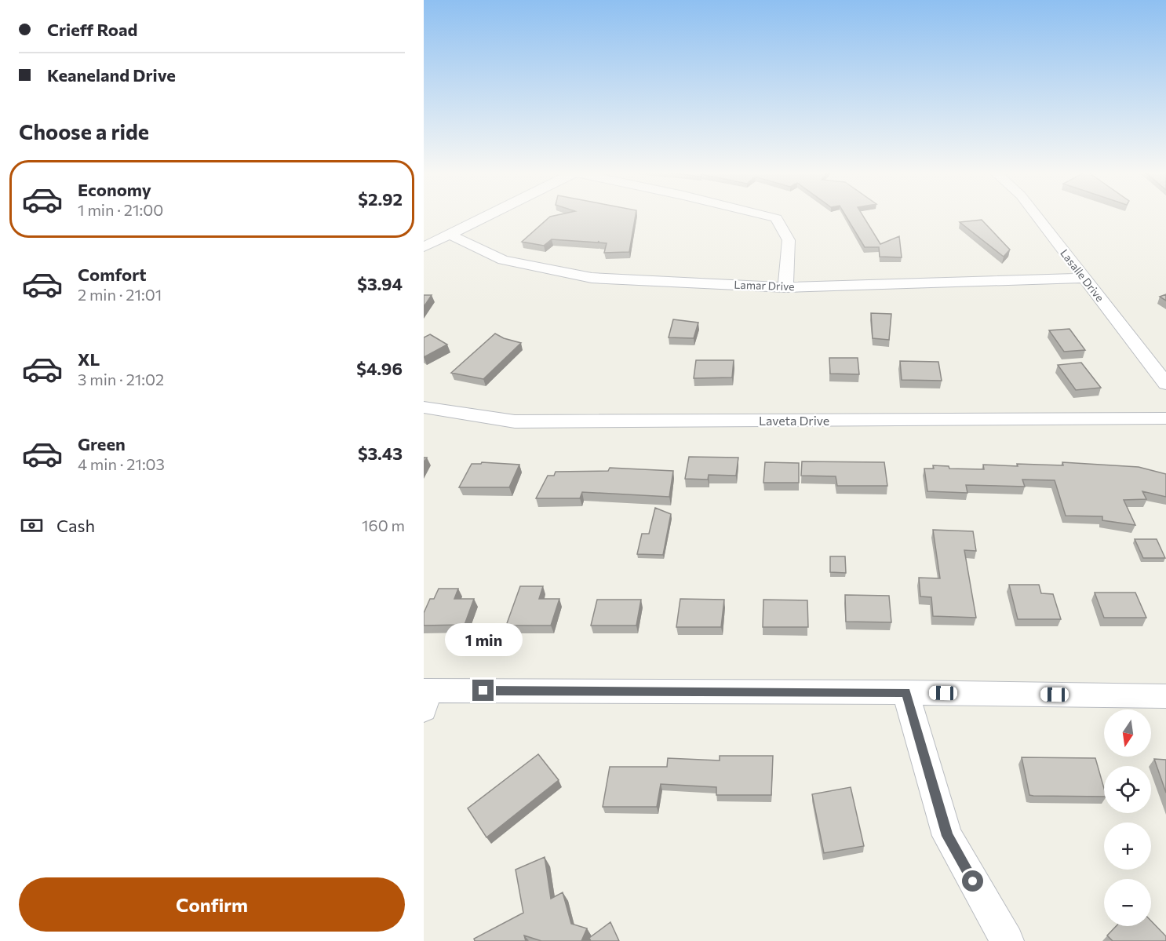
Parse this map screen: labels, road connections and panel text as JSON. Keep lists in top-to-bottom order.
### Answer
{
  "streets": {
    "street": ["Lasalle Drive", "Lamar Drive", "Laveta Drive"]
  },
  "crossings": [
    ["Lasalle Drive", "Lamar Drive"]
  ],
  "north": "bottom",
  "page": {
    "banner": ["Crieff Road", "Keaneland Drive"],
    "heading": "Choose a ride",
    "list": [
      {
        "name": "Economy",
        "note": "1 min · 21:00",
        "value": "$2.92"
      },
      {
        "name": "Comfort",
        "note": "2 min · 21:01",
        "value": "$3.94"
      },
      {
        "name": "XL",
        "note": "3 min · 21:02",
        "value": "$4.96"
      },
      {
        "name": "Green",
        "note": "4 min · 21:03",
        "value": "$3.43"
      }
    ],
    "pay": ["Cash", "160 m"],
    "bubble": "1 min",
    "map_buttons": ["+", "−"],
    "buttons": "Confirm"
  }
}
